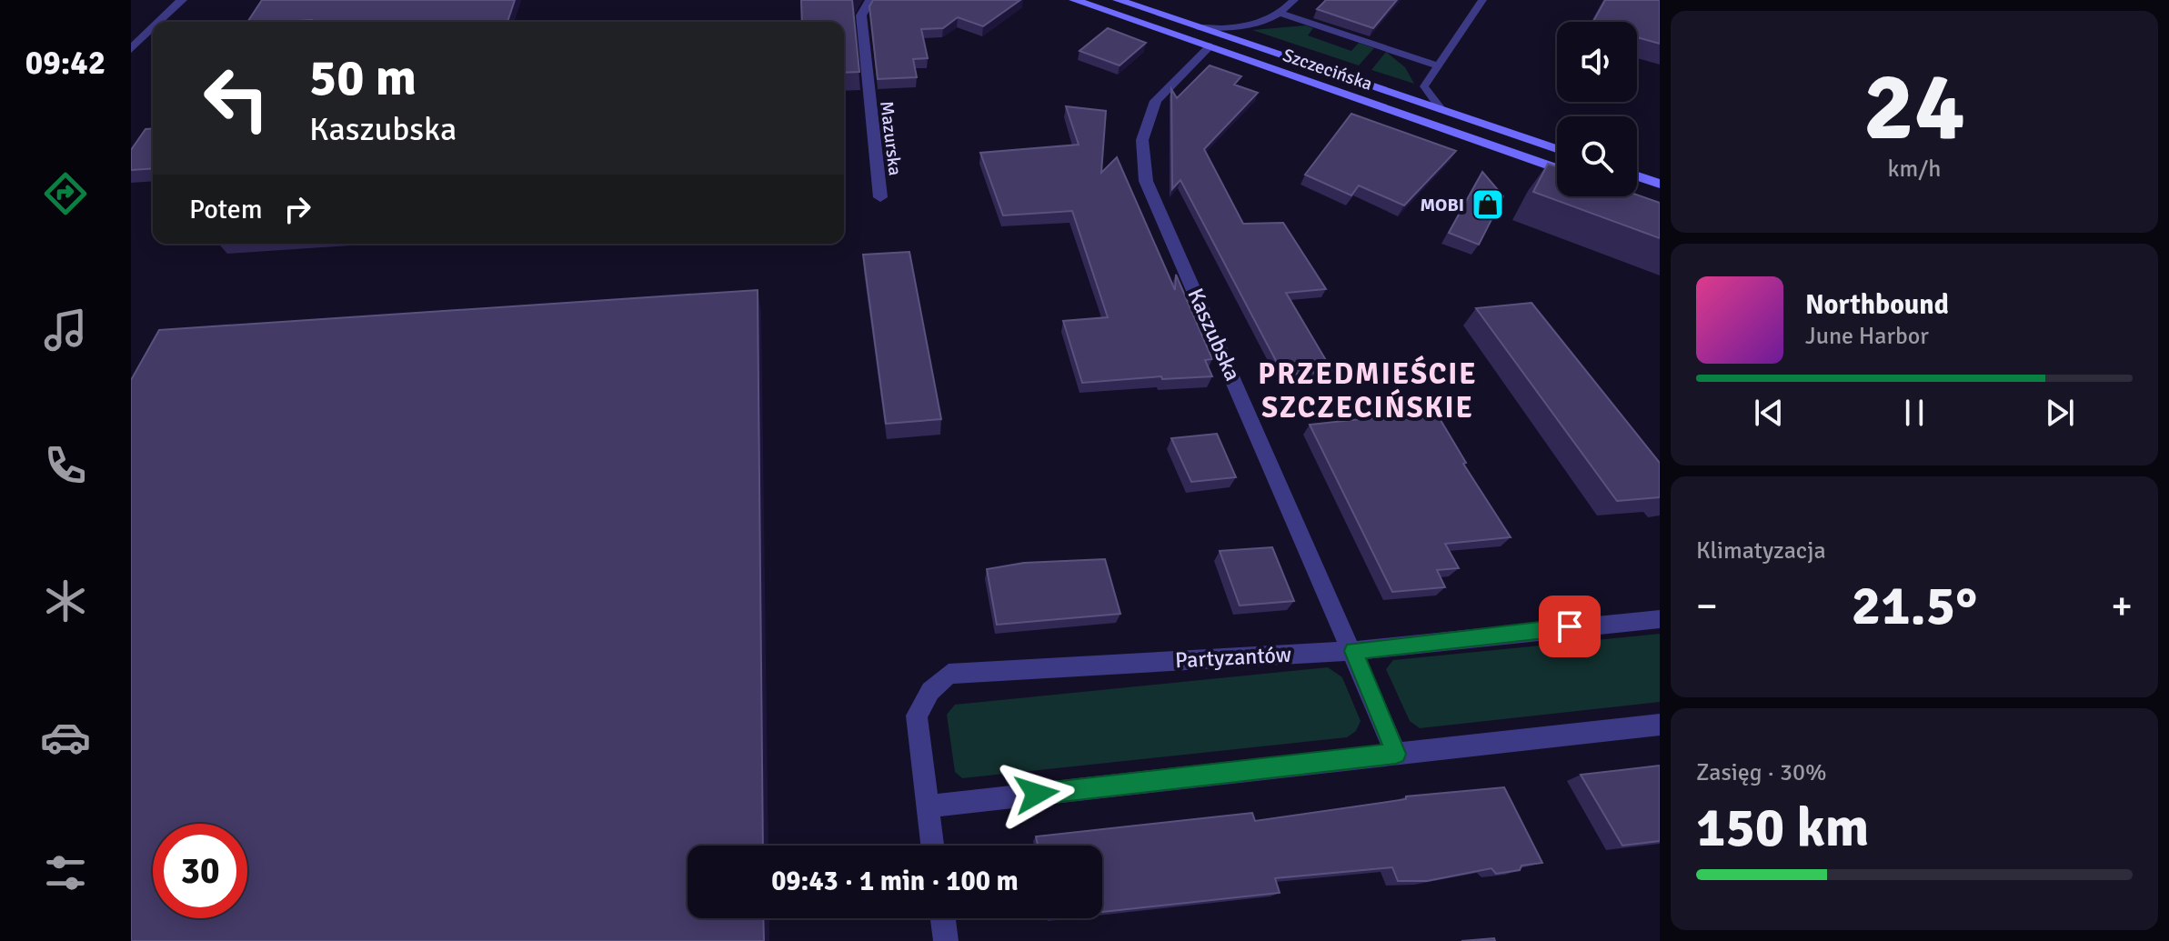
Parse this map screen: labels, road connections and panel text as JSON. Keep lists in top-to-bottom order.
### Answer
{
  "streets": {
    "main road": ["Szczecińska"],
    "street": ["Mazurska", "Kaszubska", "Partyzantów"]
  },
  "crossings": [
    ["Szczecińska", "Kaszubska"],
    ["Kaszubska", "Partyzantów"]
  ],
  "districts": ["PRZEDMIEŚCIE SZCZECIŃSKIE"],
  "places": {
    "shop": ["MOBI"]
  },
  "page": {
    "tabs": "09:42",
    "tile": [
      ["24", "km/h"],
      "Klimatyzacja",
      ["Zasięg · 30%", "150 km"]
    ],
    "turn": ["50 m", "Kaszubska"],
    "then": "Potem",
    "song": ["Northbound", "June Harbor"],
    "heat": ["−", "21.5°", "+"],
    "limit": "30",
    "trip": "09:43 · 1 min · 100 m"
  }
}
